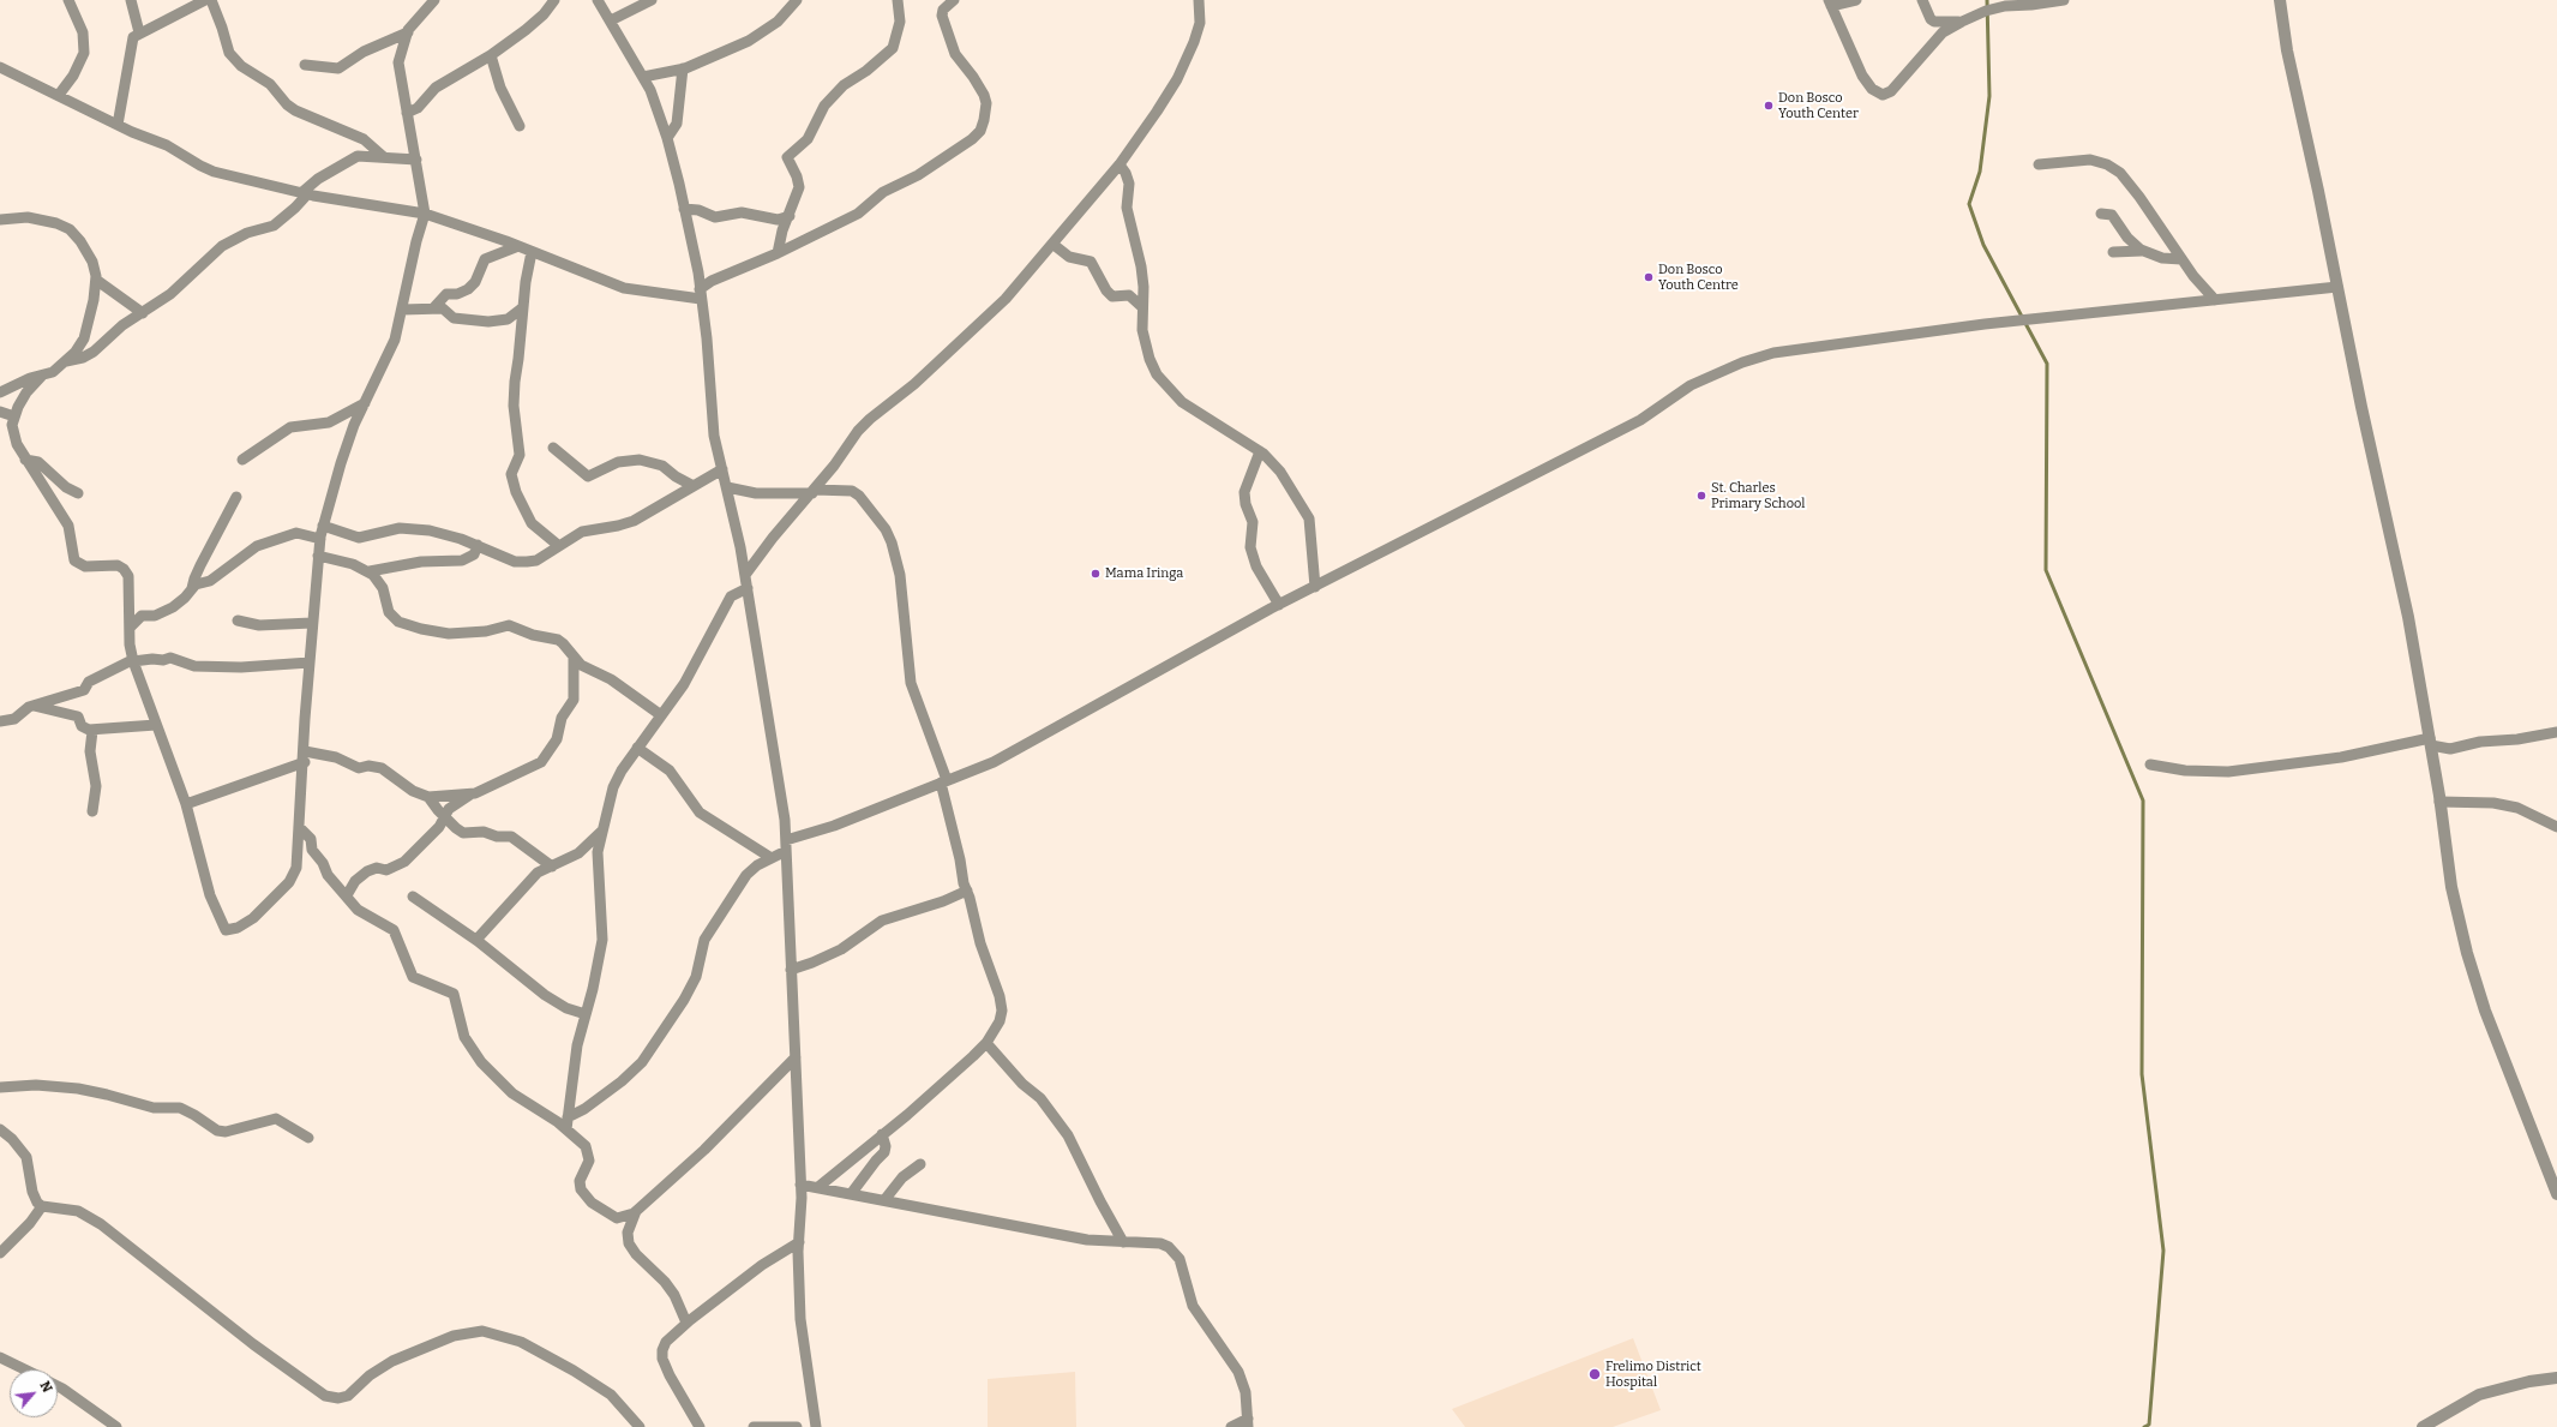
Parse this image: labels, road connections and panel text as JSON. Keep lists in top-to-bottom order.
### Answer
{
  "places": [
    "Don Bosco Youth Center",
    "Don Bosco Youth Centre",
    "St. Charles Primary School",
    "Mama Iringa",
    "Frelimo District Hospital"
  ],
  "north": "top right"
}
